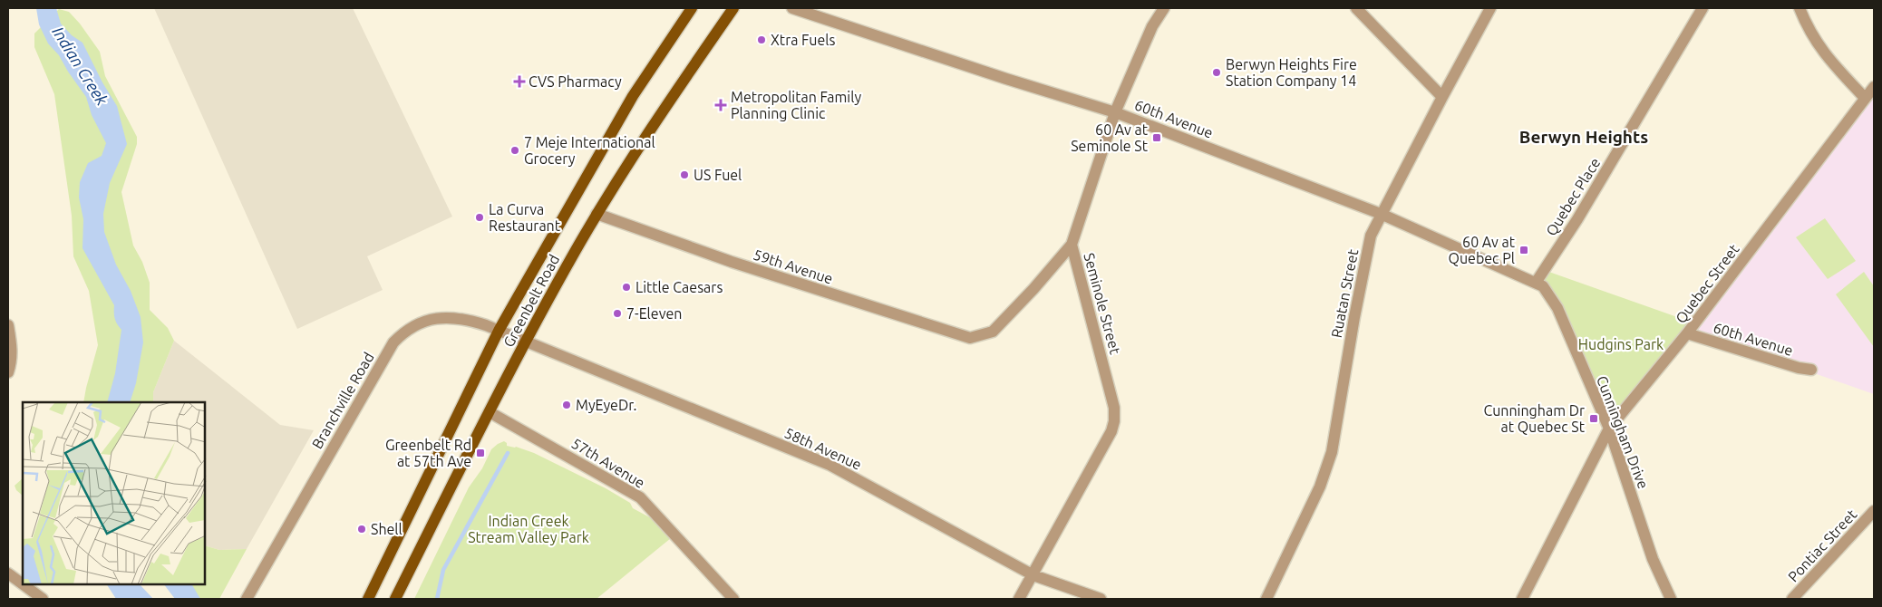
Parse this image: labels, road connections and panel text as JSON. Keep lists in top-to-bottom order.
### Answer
{
  "streets": {
    "main road": ["Greenbelt Road"],
    "street": [
      "60th Avenue",
      "Quebec Place",
      "59th Avenue",
      "Quebec Street",
      "Ruatan Street",
      "Seminole Street",
      "Branchville Road",
      "Cunningham Drive",
      "58th Avenue",
      "57th Avenue",
      "Pontiac Street"
    ]
  },
  "crossings": [
    ["60th Avenue", "Quebec Place"],
    ["60th Avenue", "Quebec Street"],
    ["60th Avenue", "Ruatan Street"],
    ["60th Avenue", "Seminole Street"],
    ["60th Avenue", "Cunningham Drive"],
    ["Quebec Place", "Cunningham Drive"],
    ["59th Avenue", "Greenbelt Road"],
    ["59th Avenue", "Seminole Street"],
    ["Quebec Street", "Cunningham Drive"],
    ["Greenbelt Road", "Branchville Road"],
    ["Greenbelt Road", "58th Avenue"],
    ["Greenbelt Road", "57th Avenue"],
    ["Seminole Street", "58th Avenue"],
    ["Branchville Road", "58th Avenue"]
  ],
  "districts": ["Berwyn Heights"],
  "water": ["Indian Creek"],
  "parks": ["Hudgins Park", "Indian Creek Stream Valley Park"],
  "places": {
    "other": [
      "Xtra Fuels",
      "Berwyn Heights Fire Station Company 14",
      "7 Meje International Grocery",
      "US Fuel",
      "La Curva Restaurant",
      "Little Caesars",
      "7-Eleven",
      "MyEyeDr.",
      "Shell"
    ],
    "health": ["CVS Pharmacy", "Metropolitan Family Planning Clinic"],
    "transit": [
      "60 Av at Seminole St",
      "60 Av at Quebec Pl",
      "Cunningham Dr at Quebec St",
      "Greenbelt Rd at 57th Ave"
    ]
  }
}
